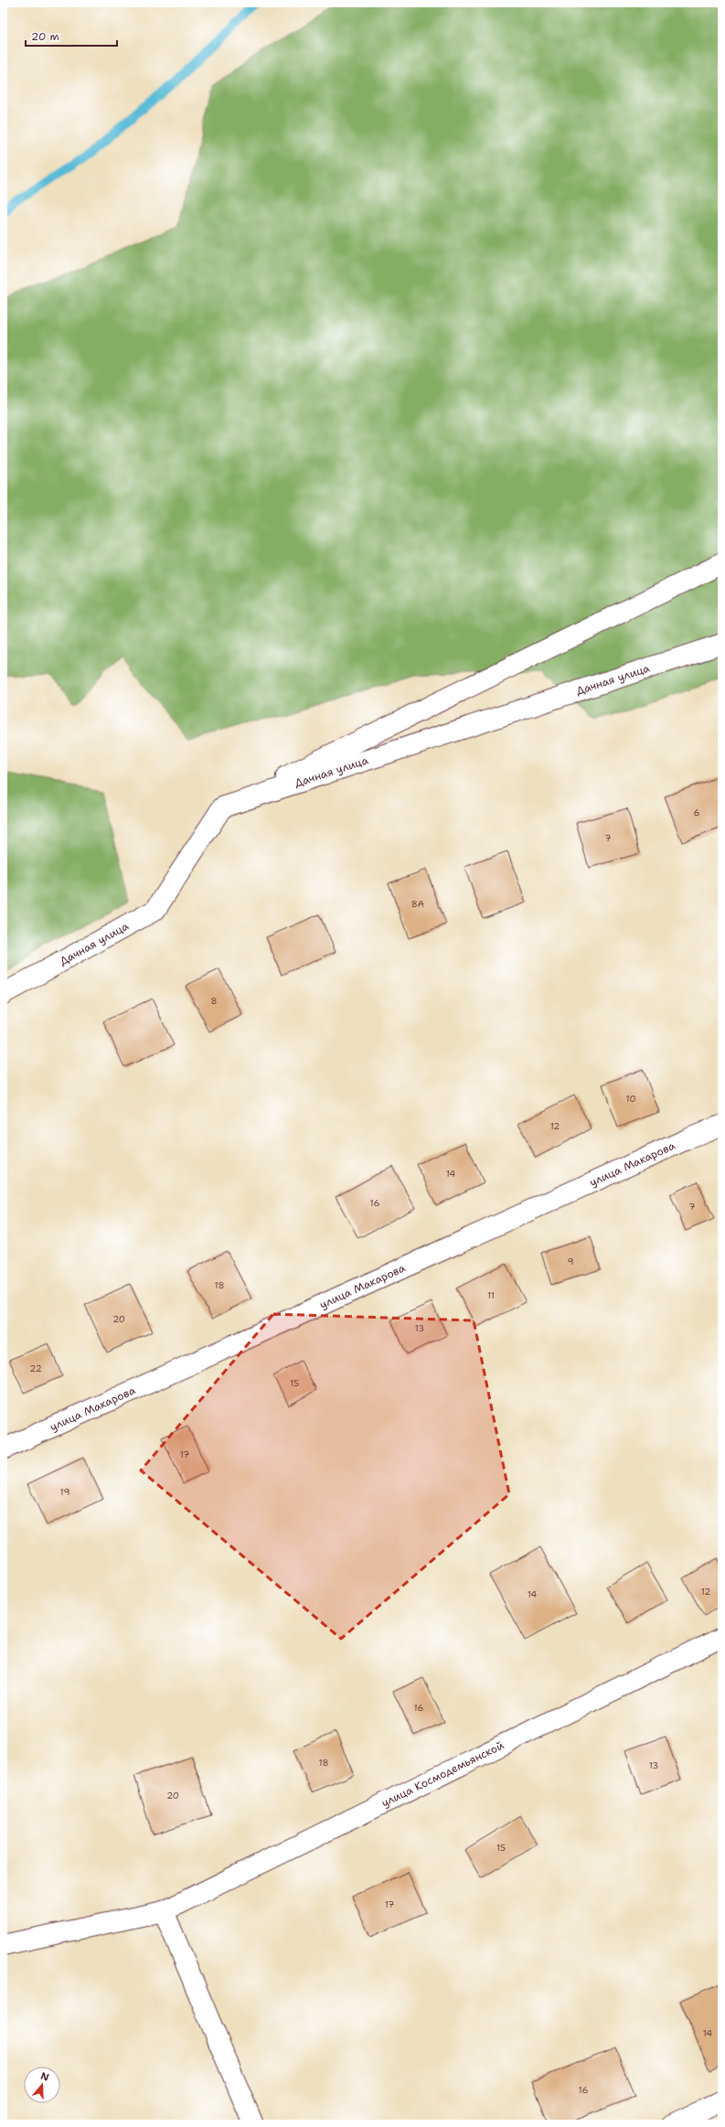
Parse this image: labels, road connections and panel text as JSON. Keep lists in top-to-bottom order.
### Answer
{
  "streets": {
    "street": ["Дачная улица", "улица Макарова", "улица Космодемьянской"]
  },
  "house_numbers": [
    "6",
    "7",
    "8А",
    "8",
    "10",
    "12",
    "14",
    "16",
    "7",
    "9",
    "18",
    "11",
    "20",
    "13",
    "22",
    "15",
    "17",
    "19",
    "12",
    "14",
    "16",
    "18",
    "13",
    "20",
    "15",
    "17",
    "14",
    "16"
  ],
  "scale_bar": "20 m",
  "north": "top"
}
